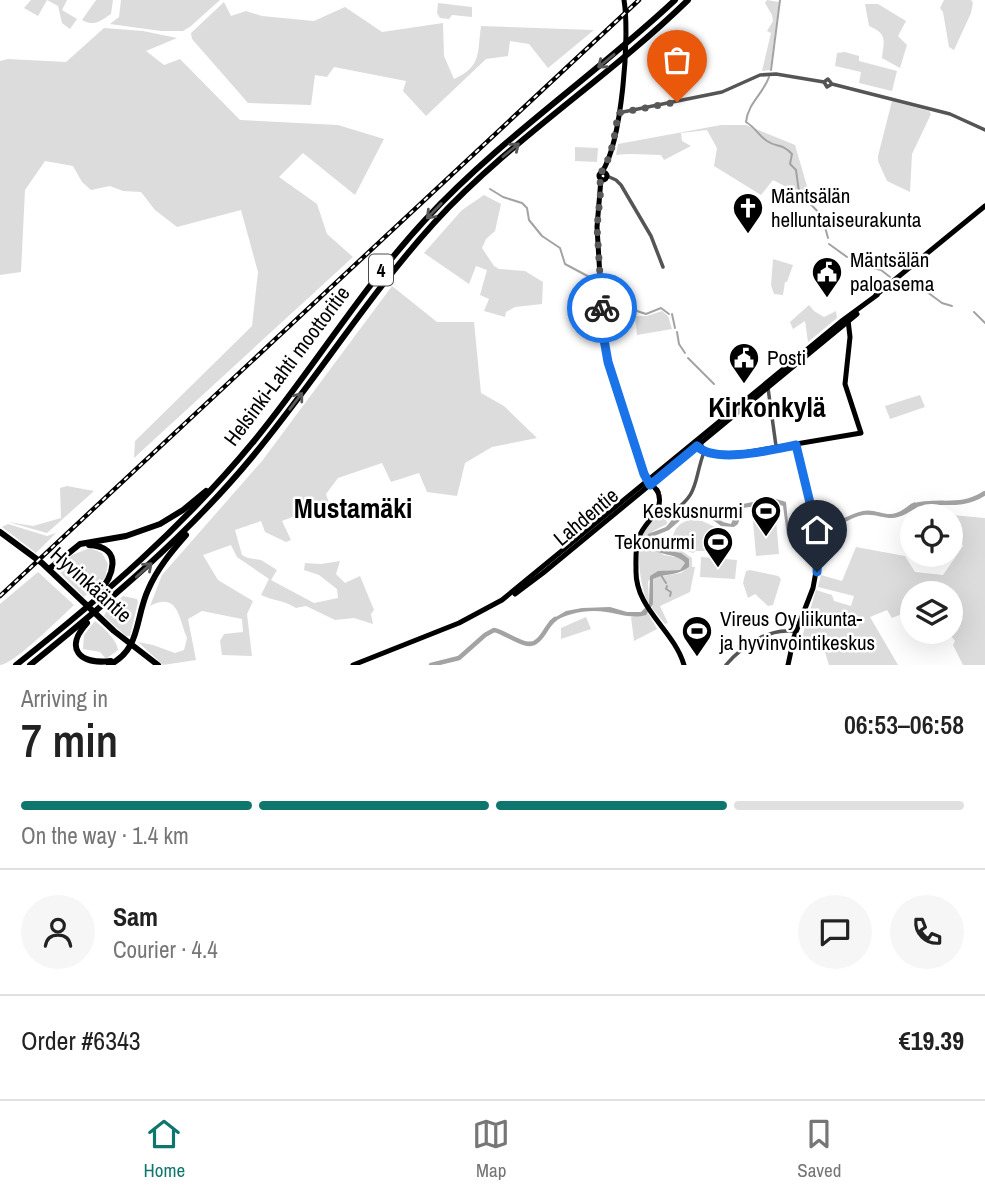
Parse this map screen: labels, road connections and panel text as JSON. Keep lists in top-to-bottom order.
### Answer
{
  "streets": {
    "highway": ["4", "Helsinki-Lahti moottoritie", "Hyvinkääntie"],
    "main road": ["Lahdentie"]
  },
  "districts": ["Kirkonkylä", "Mustamäki"],
  "places": {
    "church": ["Mäntsälän helluntaiseurakunta"],
    "public building": ["Mäntsälän paloasema", "Posti"],
    "sports": ["Keskusnurmi", "Tekonurmi", "Vireus Oy liikunta- ja hyvinvointikeskus"]
  },
  "page": {
    "heading": ["7 min", "Arriving in", "06:53–06:58"],
    "panel": [
      "Sam",
      "Courier · 4.4",
      "Order #6343",
      "€19.39"
    ],
    "bar": "On the way · 1.4 km",
    "tabs": ["Home", "Map", "Saved"]
  }
}
